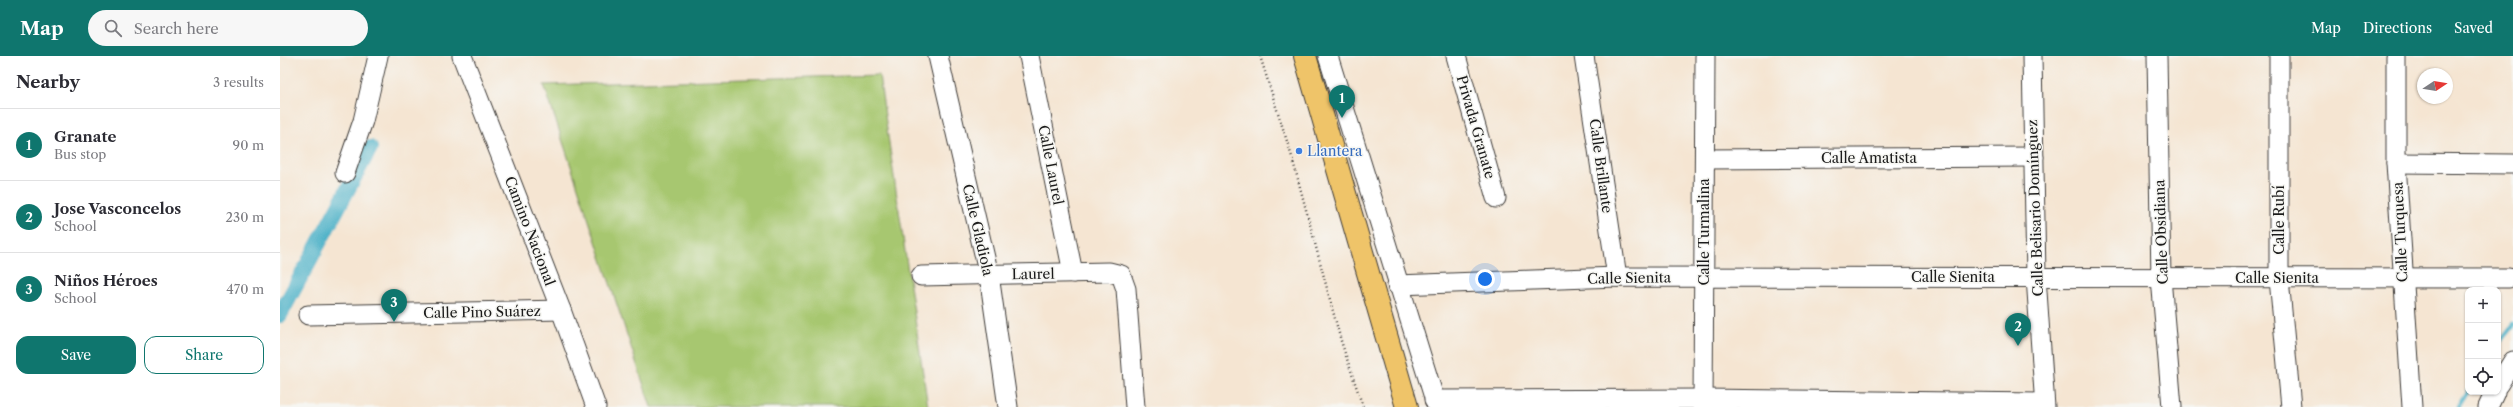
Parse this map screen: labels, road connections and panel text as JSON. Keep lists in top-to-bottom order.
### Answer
{
  "streets": {
    "street": [
      "Privada Granate",
      "Calle Amatista",
      "Calle Laurel",
      "Calle Brillante",
      "Calle Belisario Domínguez",
      "Calle Rubí",
      "Calle Gladiola",
      "Camino Nacional",
      "Calle Turmalina",
      "Calle Obsidiana",
      "Calle Turquesa",
      "Laurel",
      "Calle Sienita",
      "Calle Pino Suárez"
    ]
  },
  "crossings": [
    ["Calle Amatista", "Calle Belisario Domínguez"],
    ["Calle Amatista", "Calle Turmalina"],
    ["Calle Laurel", "Laurel"],
    ["Calle Brillante", "Calle Sienita"],
    ["Calle Belisario Domínguez", "Calle Sienita"],
    ["Calle Rubí", "Calle Sienita"],
    ["Calle Gladiola", "Laurel"],
    ["Camino Nacional", "Calle Pino Suárez"],
    ["Calle Turmalina", "Calle Sienita"],
    ["Calle Obsidiana", "Calle Sienita"],
    ["Calle Turquesa", "Calle Sienita"]
  ],
  "places": ["Llantera"],
  "north": "right",
  "page": {
    "header": "Map",
    "search": "Search here",
    "nav": ["Map", "Directions", "Saved"],
    "heading": ["Nearby", "3 results"],
    "pins": ["1", "3", "2"],
    "list": [
      {
        "mark": "1",
        "name": "Granate",
        "note": "Bus stop",
        "value": "90 m"
      },
      {
        "mark": "2",
        "name": "Jose Vasconcelos",
        "note": "School",
        "value": "230 m"
      },
      {
        "mark": "3",
        "name": "Niños Héroes",
        "note": "School",
        "value": "470 m"
      }
    ],
    "map_buttons": ["+", "−"],
    "buttons": ["Save", "Share"]
  }
}
